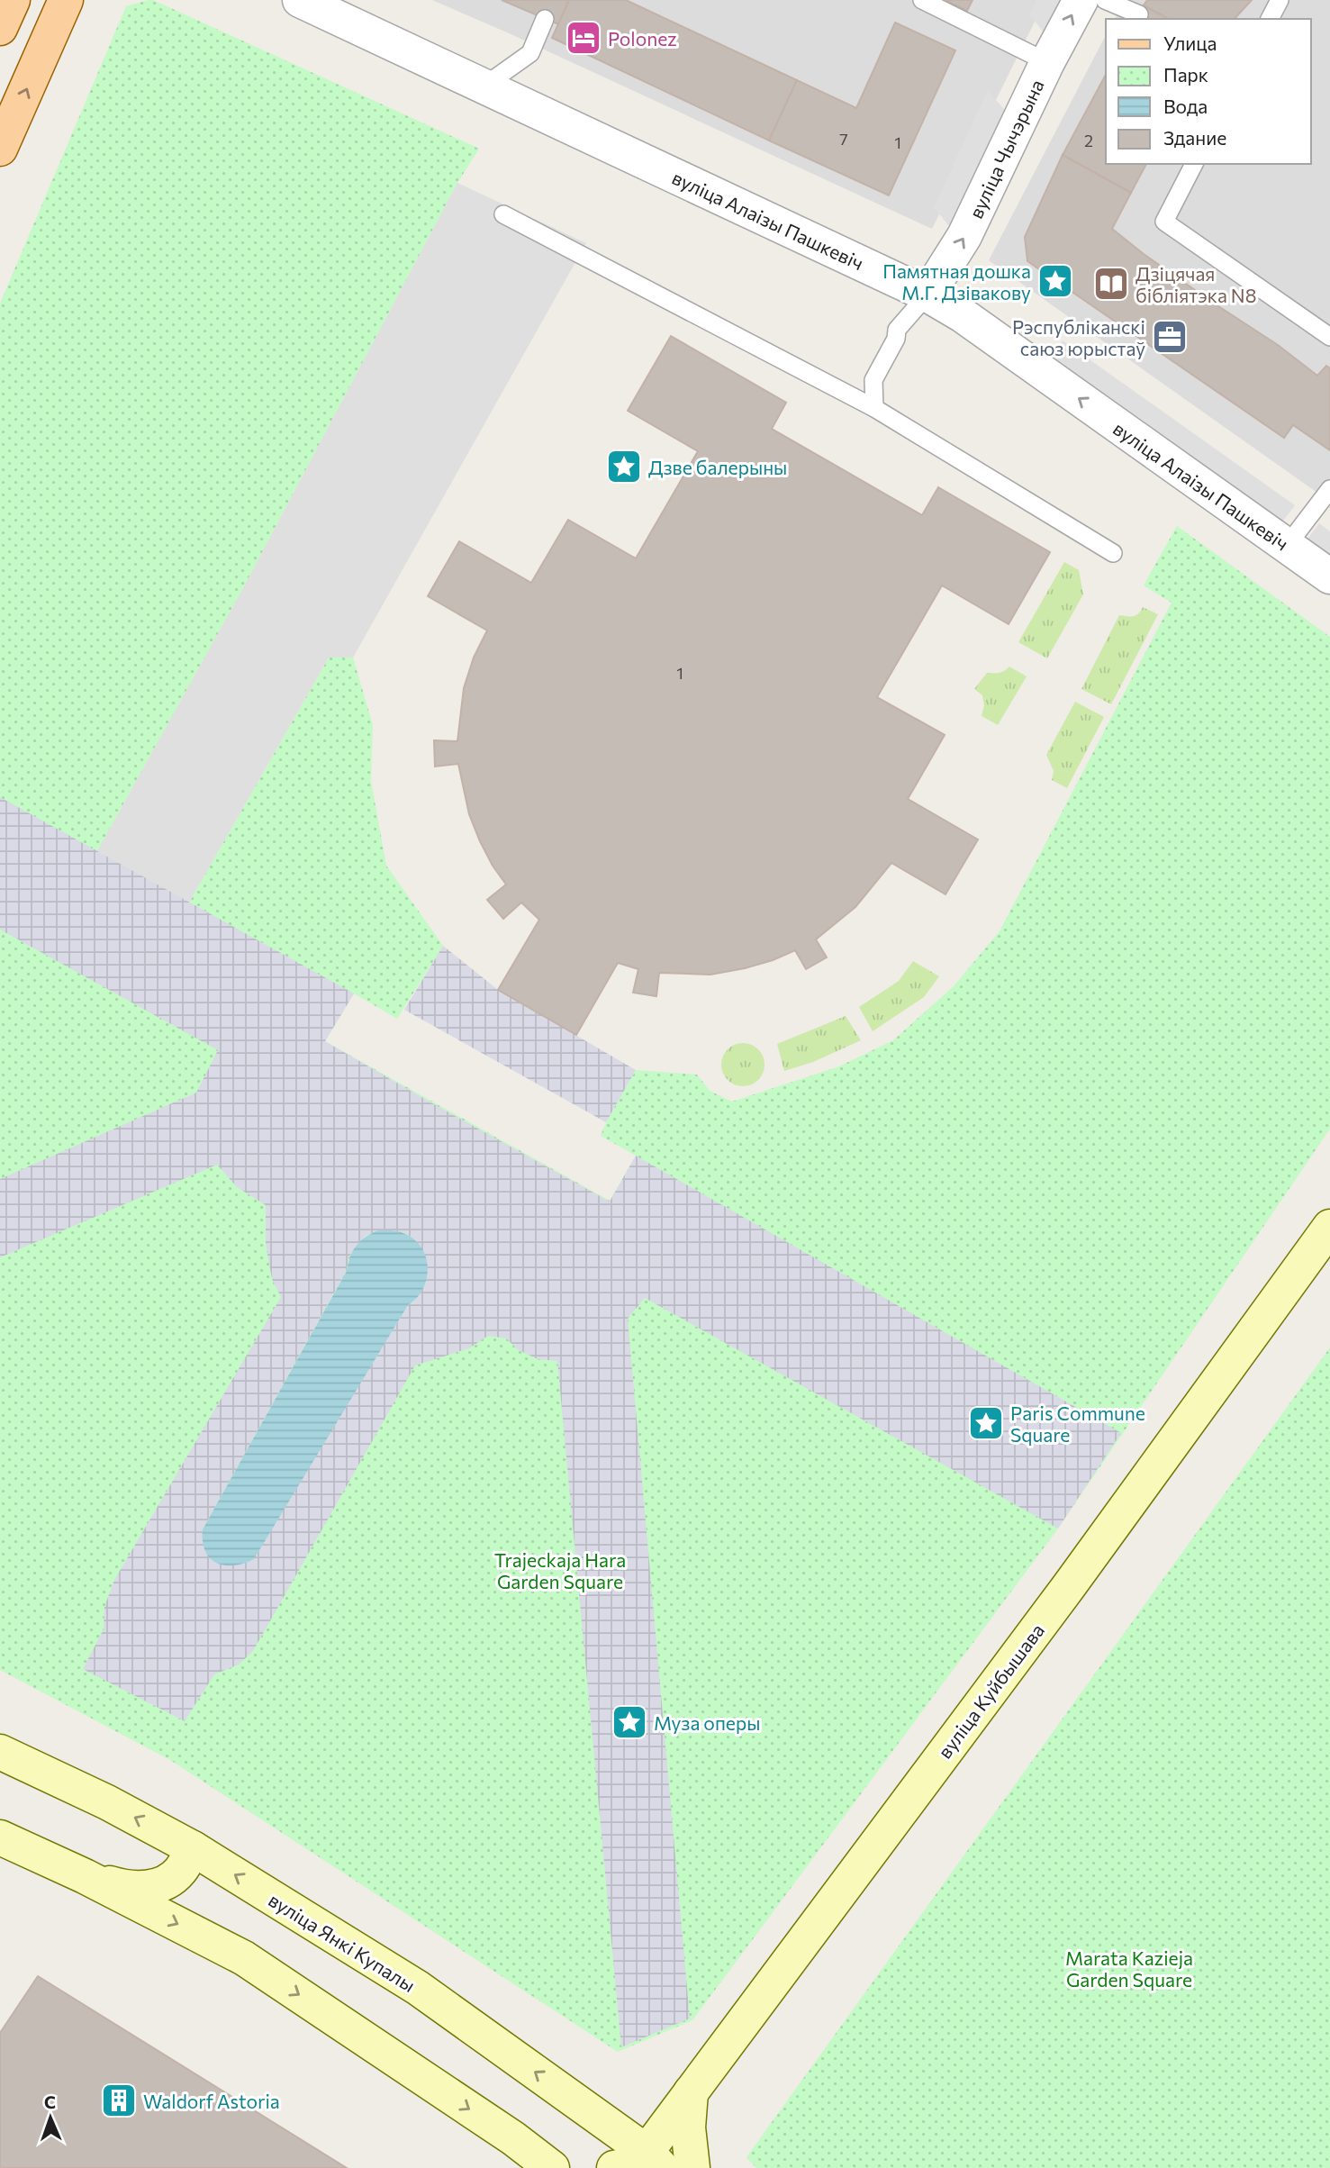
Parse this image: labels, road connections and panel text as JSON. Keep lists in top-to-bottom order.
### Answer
{
  "streets": {
    "main road": ["вуліца Куйбышава", "вуліца Янкі Купалы"],
    "street": ["вуліца Чычэрына", "вуліца Алаізы Пашкевіч"]
  },
  "crossings": [
    ["вуліца Чычэрына", "вуліца Алаізы Пашкевіч"],
    ["вуліца Куйбышава", "вуліца Янкі Купалы"]
  ],
  "one_way": ["вуліца Чычэрына", "вуліца Алаізы Пашкевіч"],
  "parks": ["Trajeckaja Hara Garden Square", "Marata Kazieja Garden Square"],
  "places": {
    "hotel": ["Polonez"],
    "place": [
      "Памятная дошка М.Г. Дзівакову",
      "Дзве балерыны",
      "Paris Commune Square",
      "Муза оперы"
    ],
    "library": ["Дзіцячая бібліятэка N8"],
    "office": ["Рэспубліканскі саюз юрыстаў"],
    "building": ["Waldorf Astoria"]
  },
  "house_numbers": [
    "7",
    "2",
    "1",
    "1"
  ],
  "legend": [
    "Улица",
    "Парк",
    "Вода",
    "Здание"
  ],
  "north": "top"
}
